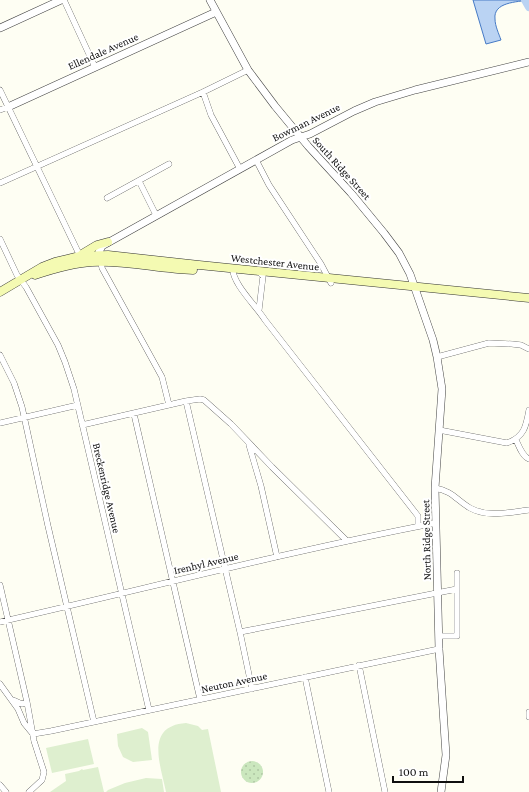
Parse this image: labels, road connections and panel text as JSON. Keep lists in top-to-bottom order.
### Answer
{
  "streets": {
    "main road": ["Westchester Avenue"],
    "street": [
      "Ellendale Avenue",
      "Bowman Avenue",
      "South Ridge Street",
      "Breckenridge Avenue",
      "North Ridge Street",
      "Irenhyl Avenue",
      "Neuton Avenue"
    ]
  },
  "crossings": [
    ["Ellendale Avenue", "South Ridge Street"],
    ["Bowman Avenue", "South Ridge Street"],
    ["Bowman Avenue", "Westchester Avenue"],
    ["South Ridge Street", "Westchester Avenue"],
    ["South Ridge Street", "North Ridge Street"],
    ["Westchester Avenue", "Breckenridge Avenue"],
    ["Westchester Avenue", "North Ridge Street"],
    ["Breckenridge Avenue", "Irenhyl Avenue"],
    ["Breckenridge Avenue", "Neuton Avenue"],
    ["North Ridge Street", "Irenhyl Avenue"],
    ["North Ridge Street", "Neuton Avenue"]
  ],
  "scale_bar": "100 m"
}
